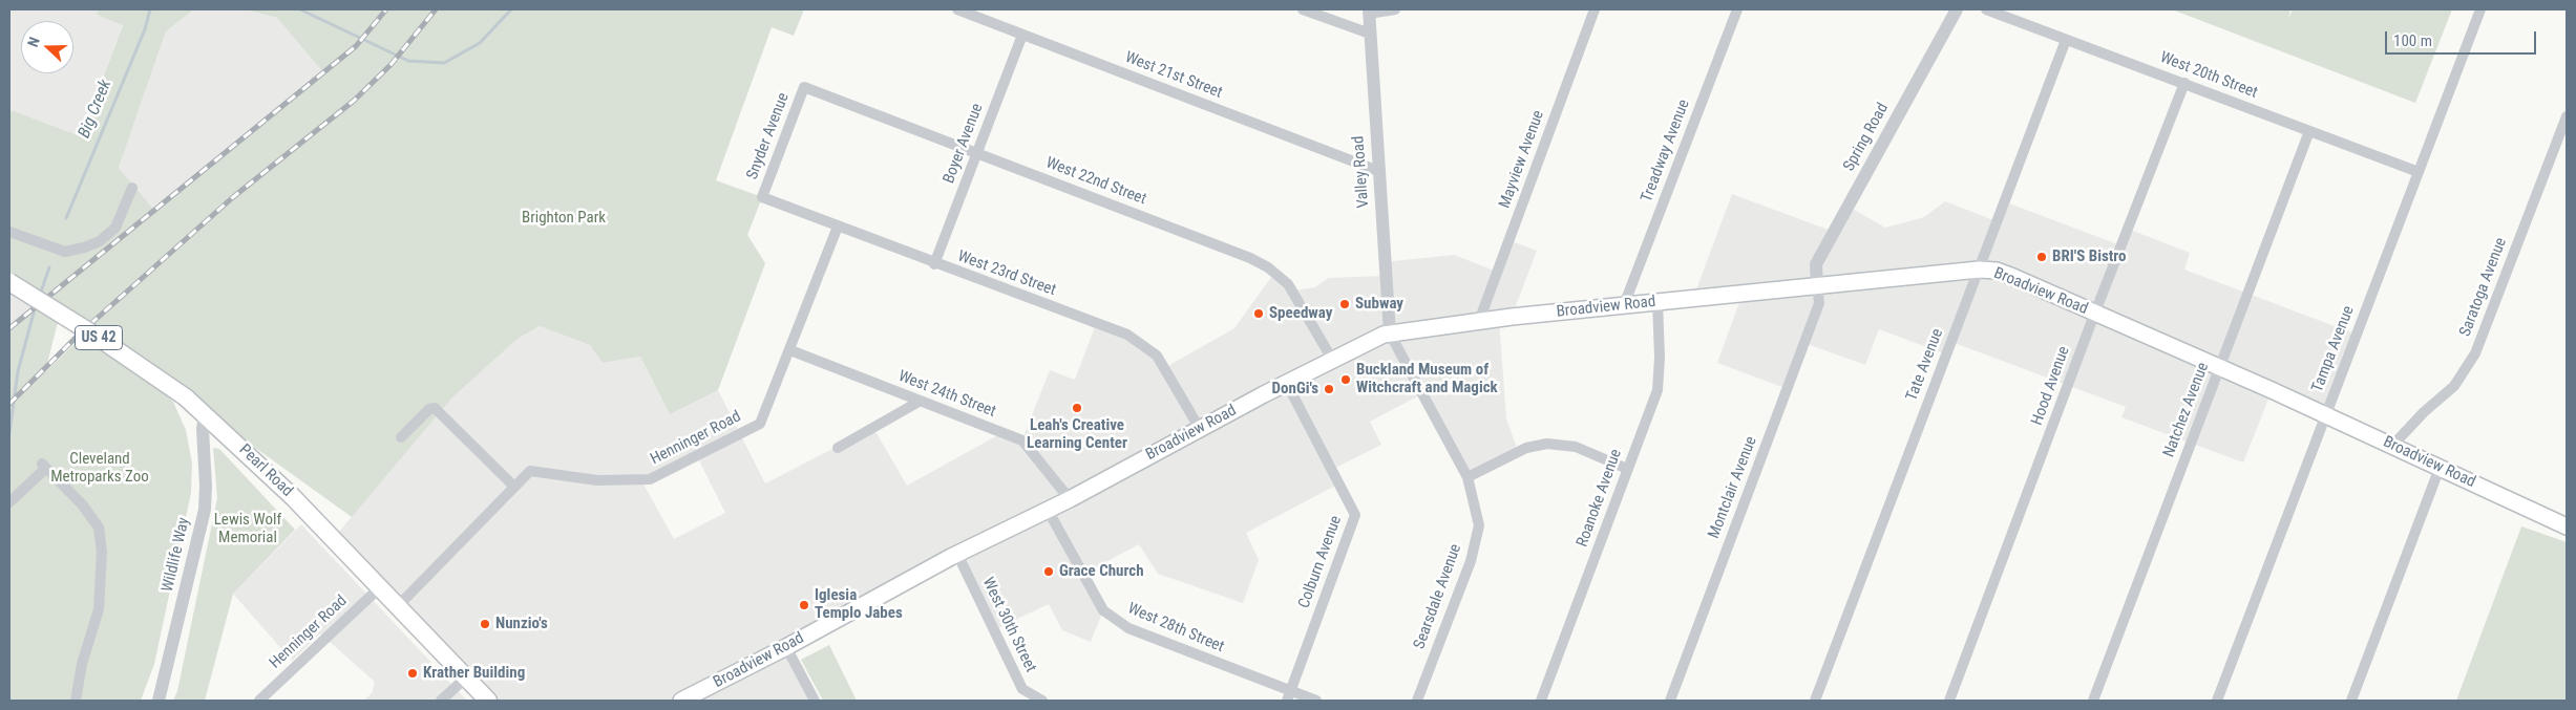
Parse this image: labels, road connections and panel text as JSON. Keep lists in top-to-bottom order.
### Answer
{
  "streets": {
    "main road": ["Broadview Road", "US 42", "Pearl Road"],
    "street": [
      "West 21st Street",
      "West 20th Street",
      "Snyder Avenue",
      "Spring Road",
      "Boyer Avenue",
      "Treadway Avenue",
      "Mayview Avenue",
      "Valley Road",
      "West 22nd Street",
      "West 23rd Street",
      "Saratoga Avenue",
      "Tampa Avenue",
      "Tate Avenue",
      "Hood Avenue",
      "West 24th Street",
      "Natchez Avenue",
      "Henninger Road",
      "Montclair Avenue",
      "Roanoke Avenue",
      "Wildlife Way",
      "Colburn Avenue",
      "Searsdale Avenue",
      "West 30th Street",
      "West 28th Street"
    ]
  },
  "crossings": [
    ["West 21st Street", "Boyer Avenue"],
    ["West 21st Street", "Valley Road"],
    ["West 20th Street", "Tampa Avenue"],
    ["West 20th Street", "Tate Avenue"],
    ["West 20th Street", "Hood Avenue"],
    ["West 20th Street", "Natchez Avenue"],
    ["Snyder Avenue", "West 22nd Street"],
    ["Snyder Avenue", "West 23rd Street"],
    ["Spring Road", "Broadview Road"],
    ["Spring Road", "Montclair Avenue"],
    ["Boyer Avenue", "West 22nd Street"],
    ["Boyer Avenue", "West 23rd Street"],
    ["Treadway Avenue", "Broadview Road"],
    ["Mayview Avenue", "Broadview Road"],
    ["Valley Road", "Broadview Road"],
    ["Valley Road", "Searsdale Avenue"],
    ["West 22nd Street", "Broadview Road"],
    ["West 23rd Street", "Broadview Road"],
    ["West 23rd Street", "Henninger Road"],
    ["Saratoga Avenue", "Broadview Road"],
    ["Broadview Road", "Tampa Avenue"],
    ["Broadview Road", "Tate Avenue"],
    ["Broadview Road", "Hood Avenue"],
    ["Broadview Road", "West 24th Street"],
    ["Broadview Road", "Natchez Avenue"],
    ["Broadview Road", "Montclair Avenue"],
    ["Broadview Road", "Roanoke Avenue"],
    ["Broadview Road", "Colburn Avenue"],
    ["Broadview Road", "Searsdale Avenue"],
    ["Broadview Road", "West 30th Street"],
    ["Broadview Road", "West 28th Street"],
    ["West 24th Street", "Henninger Road"],
    ["Henninger Road", "Pearl Road"],
    ["Pearl Road", "Wildlife Way"],
    ["Colburn Avenue", "West 28th Street"]
  ],
  "water": ["Big Creek"],
  "parks": ["Brighton Park", "Cleveland Metroparks Zoo", "Lewis Wolf Memorial"],
  "places": [
    "BRI'S Bistro",
    "Subway",
    "Speedway",
    "Buckland Museum of Witchcraft and Magick",
    "DonGi's",
    "Leah's Creative Learning Center",
    "Grace Church",
    "Iglesia Templo Jabes",
    "Nunzio's",
    "Krather Building"
  ],
  "scale_bar": "100 m",
  "north": "left"
}
